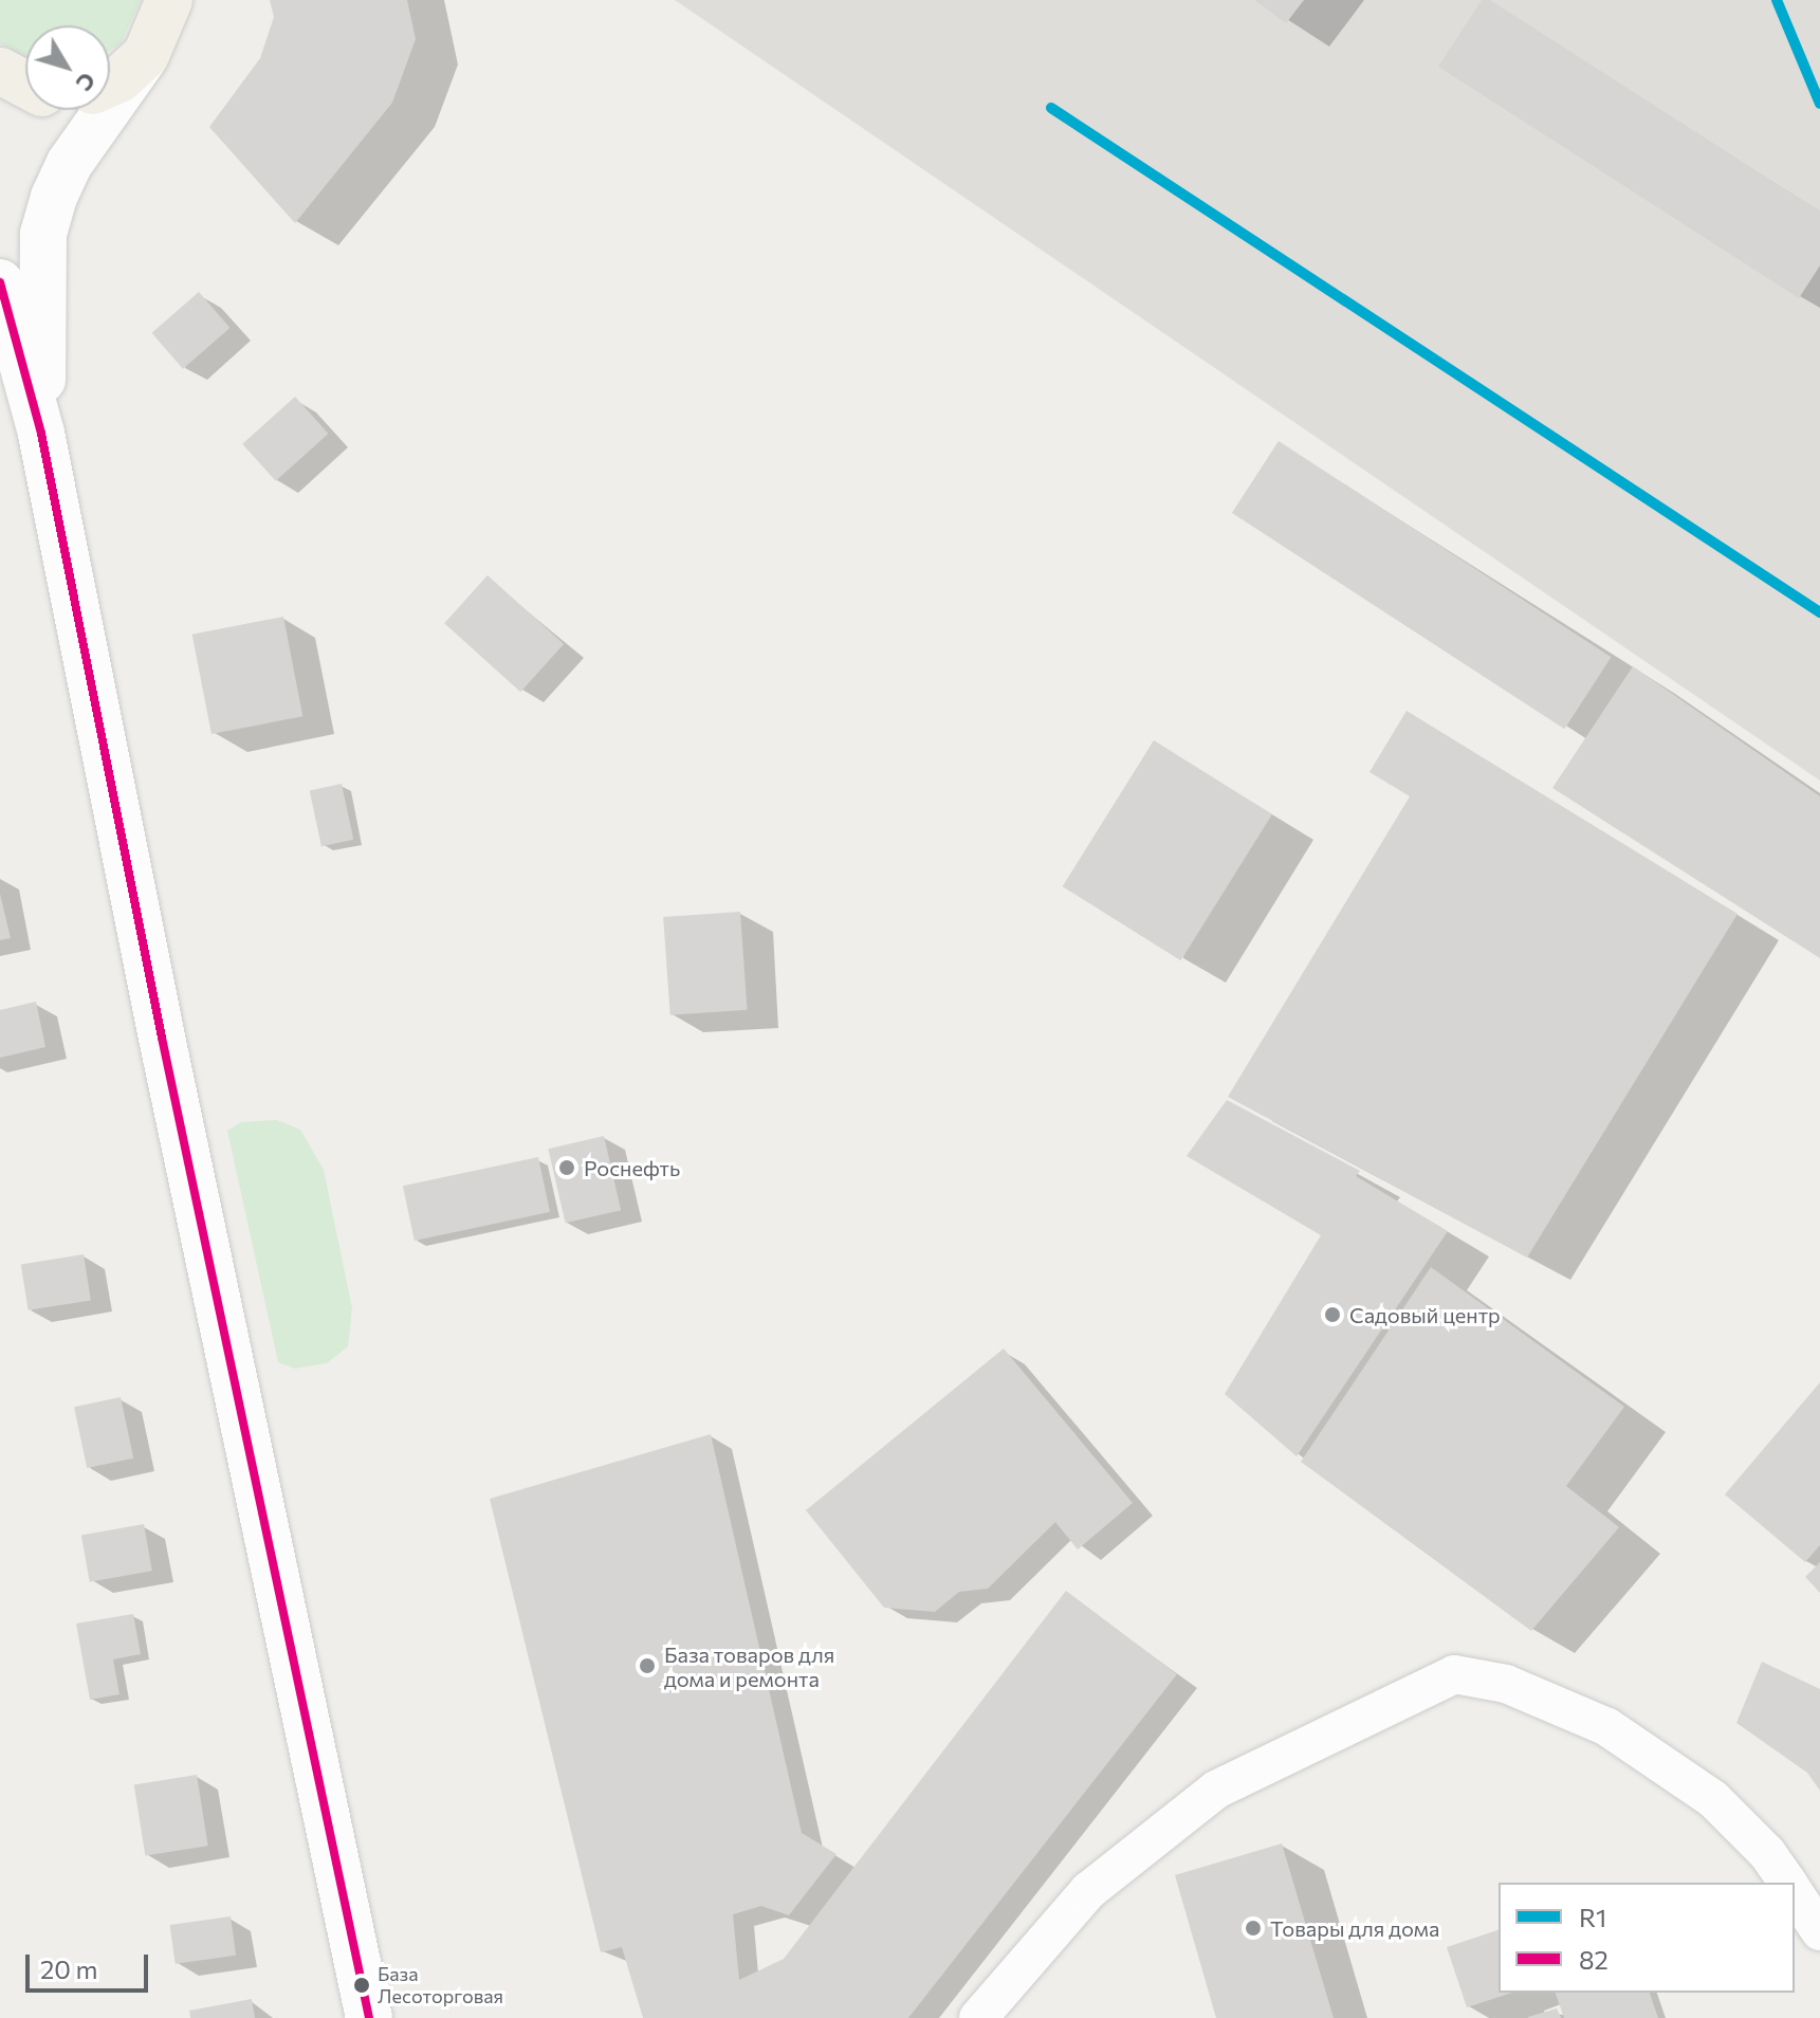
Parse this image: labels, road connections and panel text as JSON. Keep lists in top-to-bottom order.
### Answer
{
  "places": [
    "Роснефть",
    "Садовый центр",
    "База товаров для дома и ремонта",
    "Товары для дома",
    "База Лесоторговая"
  ],
  "lines": ["transit line R1", "transit line 82"],
  "legend": ["R1", "82"],
  "scale_bar": "20 m",
  "north": "bottom right"
}
